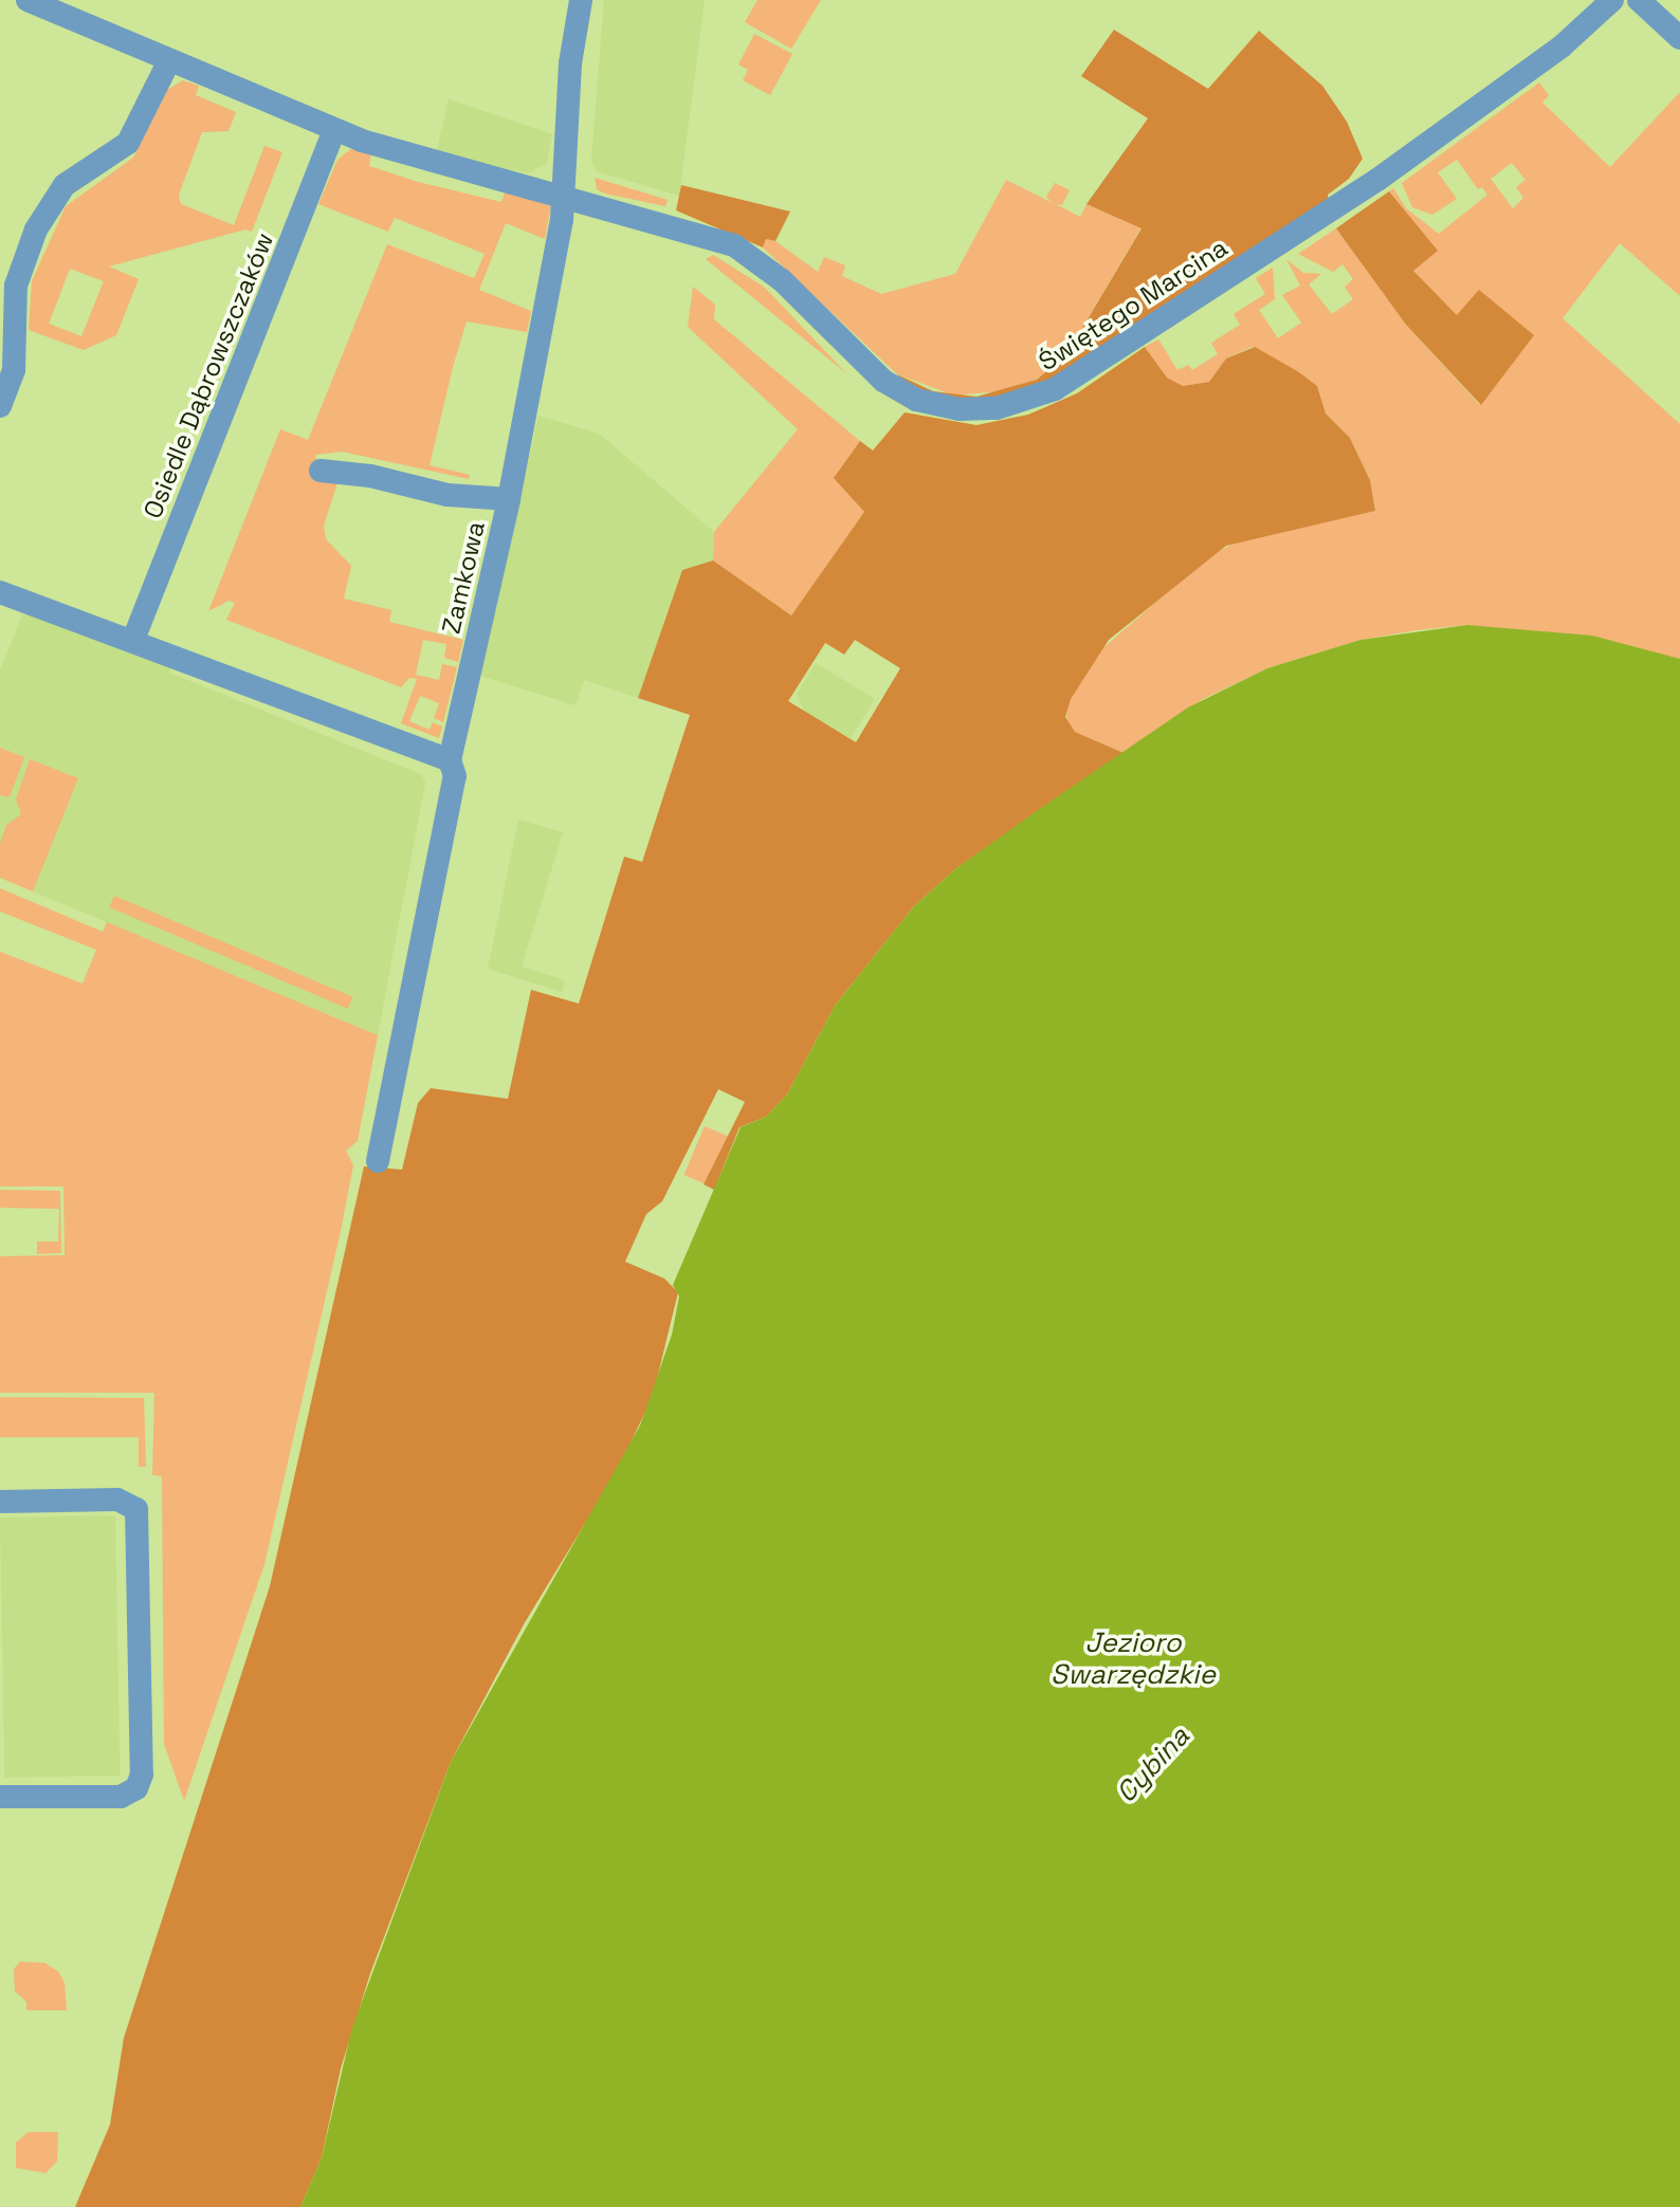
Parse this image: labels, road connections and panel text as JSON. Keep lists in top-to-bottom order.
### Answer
{
  "streets": {
    "street": ["Świętego Marcina", "Osiedle Dąbrowszczaków", "Zamkowa"]
  },
  "crossings": [
    ["Świętego Marcina", "Osiedle Dąbrowszczaków"],
    ["Świętego Marcina", "Zamkowa"]
  ],
  "water": ["Jezioro Swarzędzkie", "Cybina"]
}
